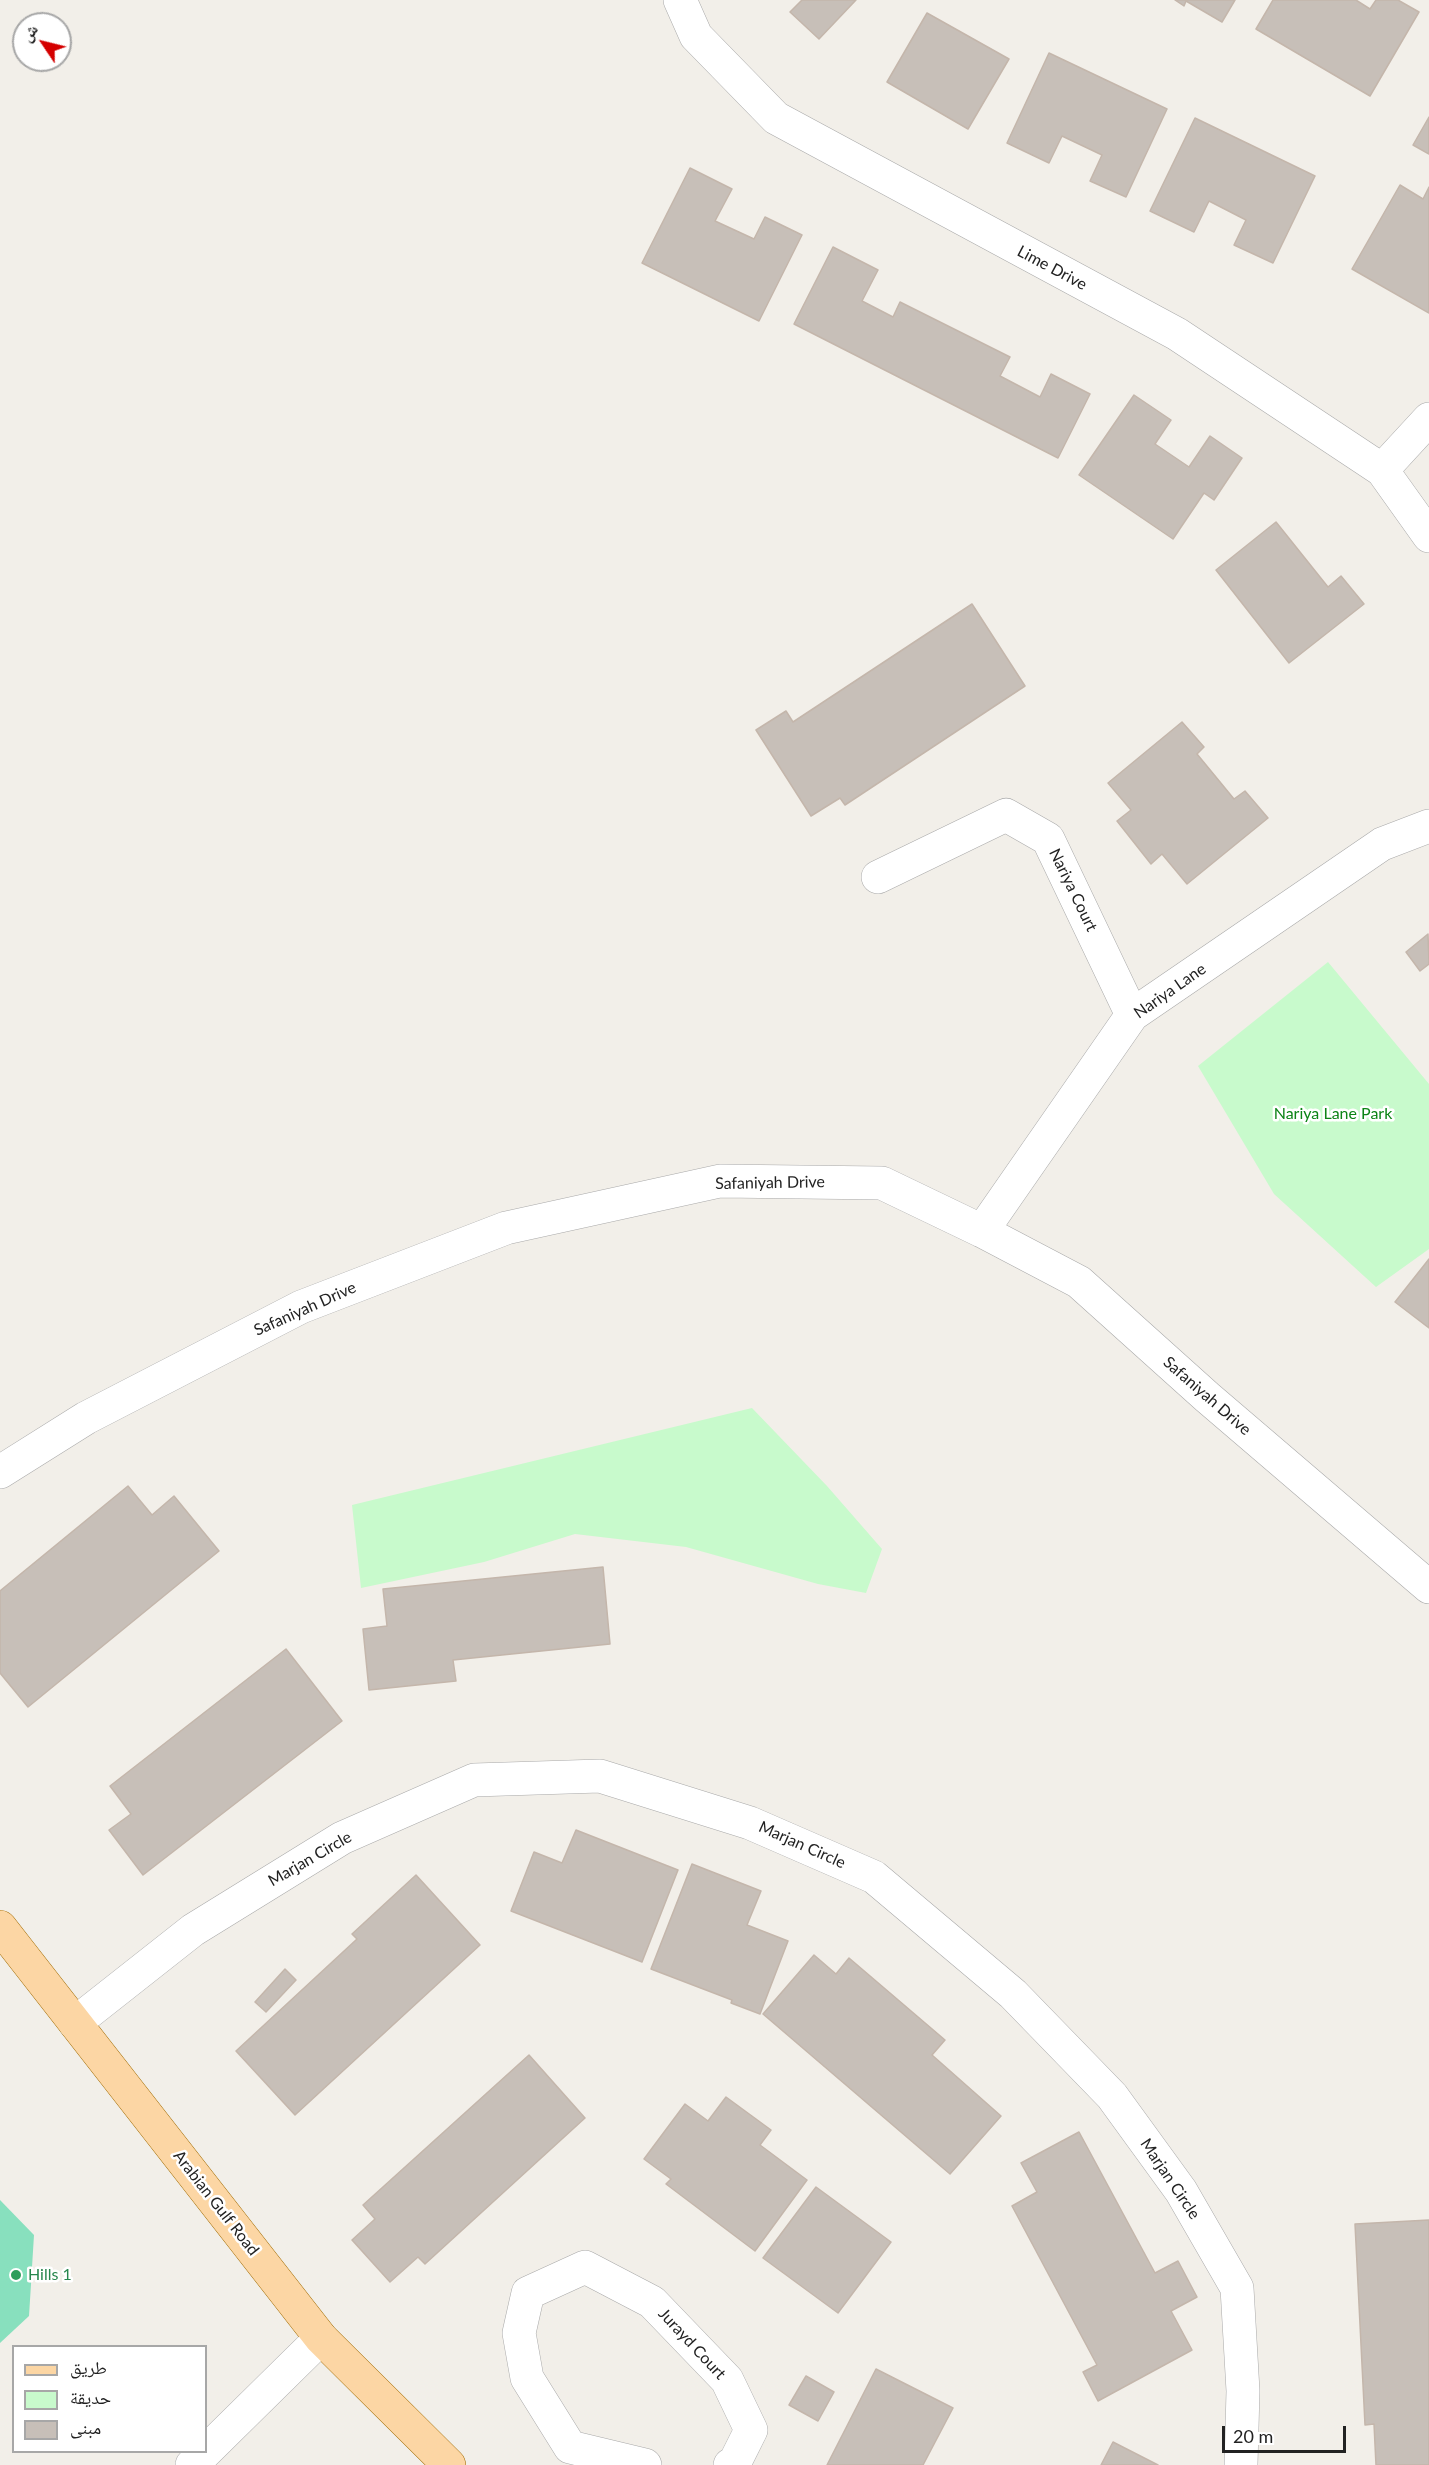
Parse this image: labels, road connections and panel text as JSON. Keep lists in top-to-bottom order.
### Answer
{
  "streets": {
    "main road": ["Arabian Gulf Road"],
    "street": [
      "Lime Drive",
      "Nariya Court",
      "Nariya Lane",
      "Safaniyah Drive",
      "Marjan Circle",
      "Jurayd Court"
    ]
  },
  "crossings": [
    ["Nariya Court", "Nariya Lane"],
    ["Nariya Lane", "Safaniyah Drive"],
    ["Marjan Circle", "Arabian Gulf Road"]
  ],
  "parks": ["Nariya Lane Park"],
  "places": ["Hills 1"],
  "legend": ["طريق", "حديقة", "مبنى"],
  "scale_bar": "20 m",
  "north": "top left"
}
